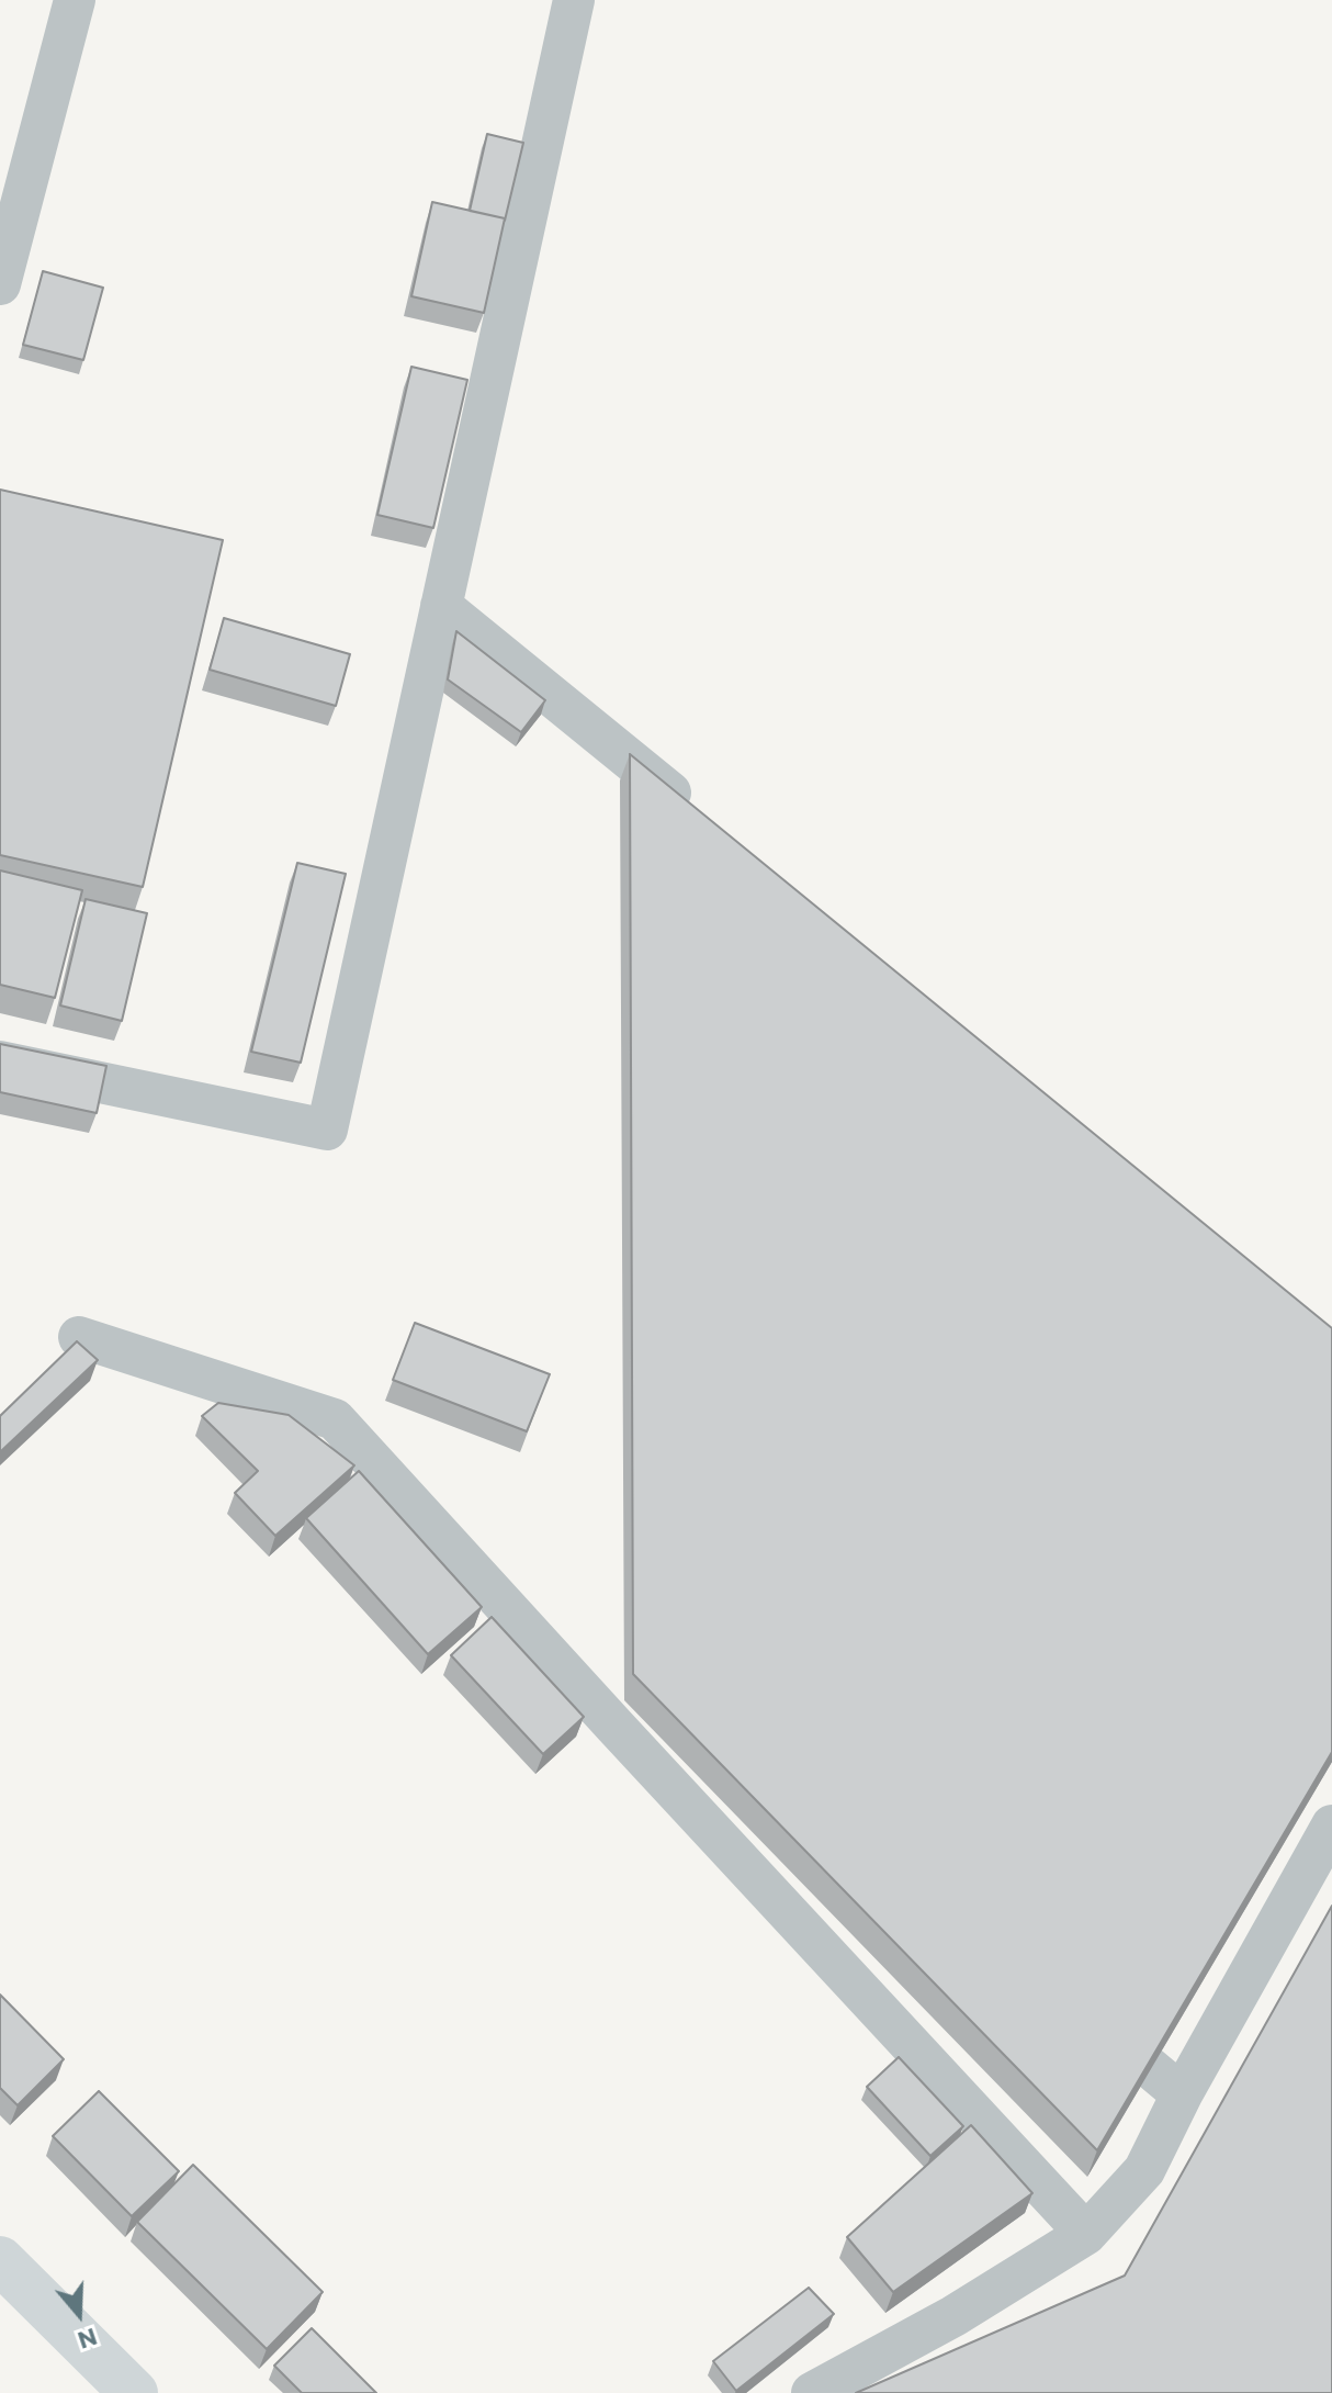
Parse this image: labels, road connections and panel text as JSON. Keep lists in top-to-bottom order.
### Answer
{
  "north": "bottom"
}
